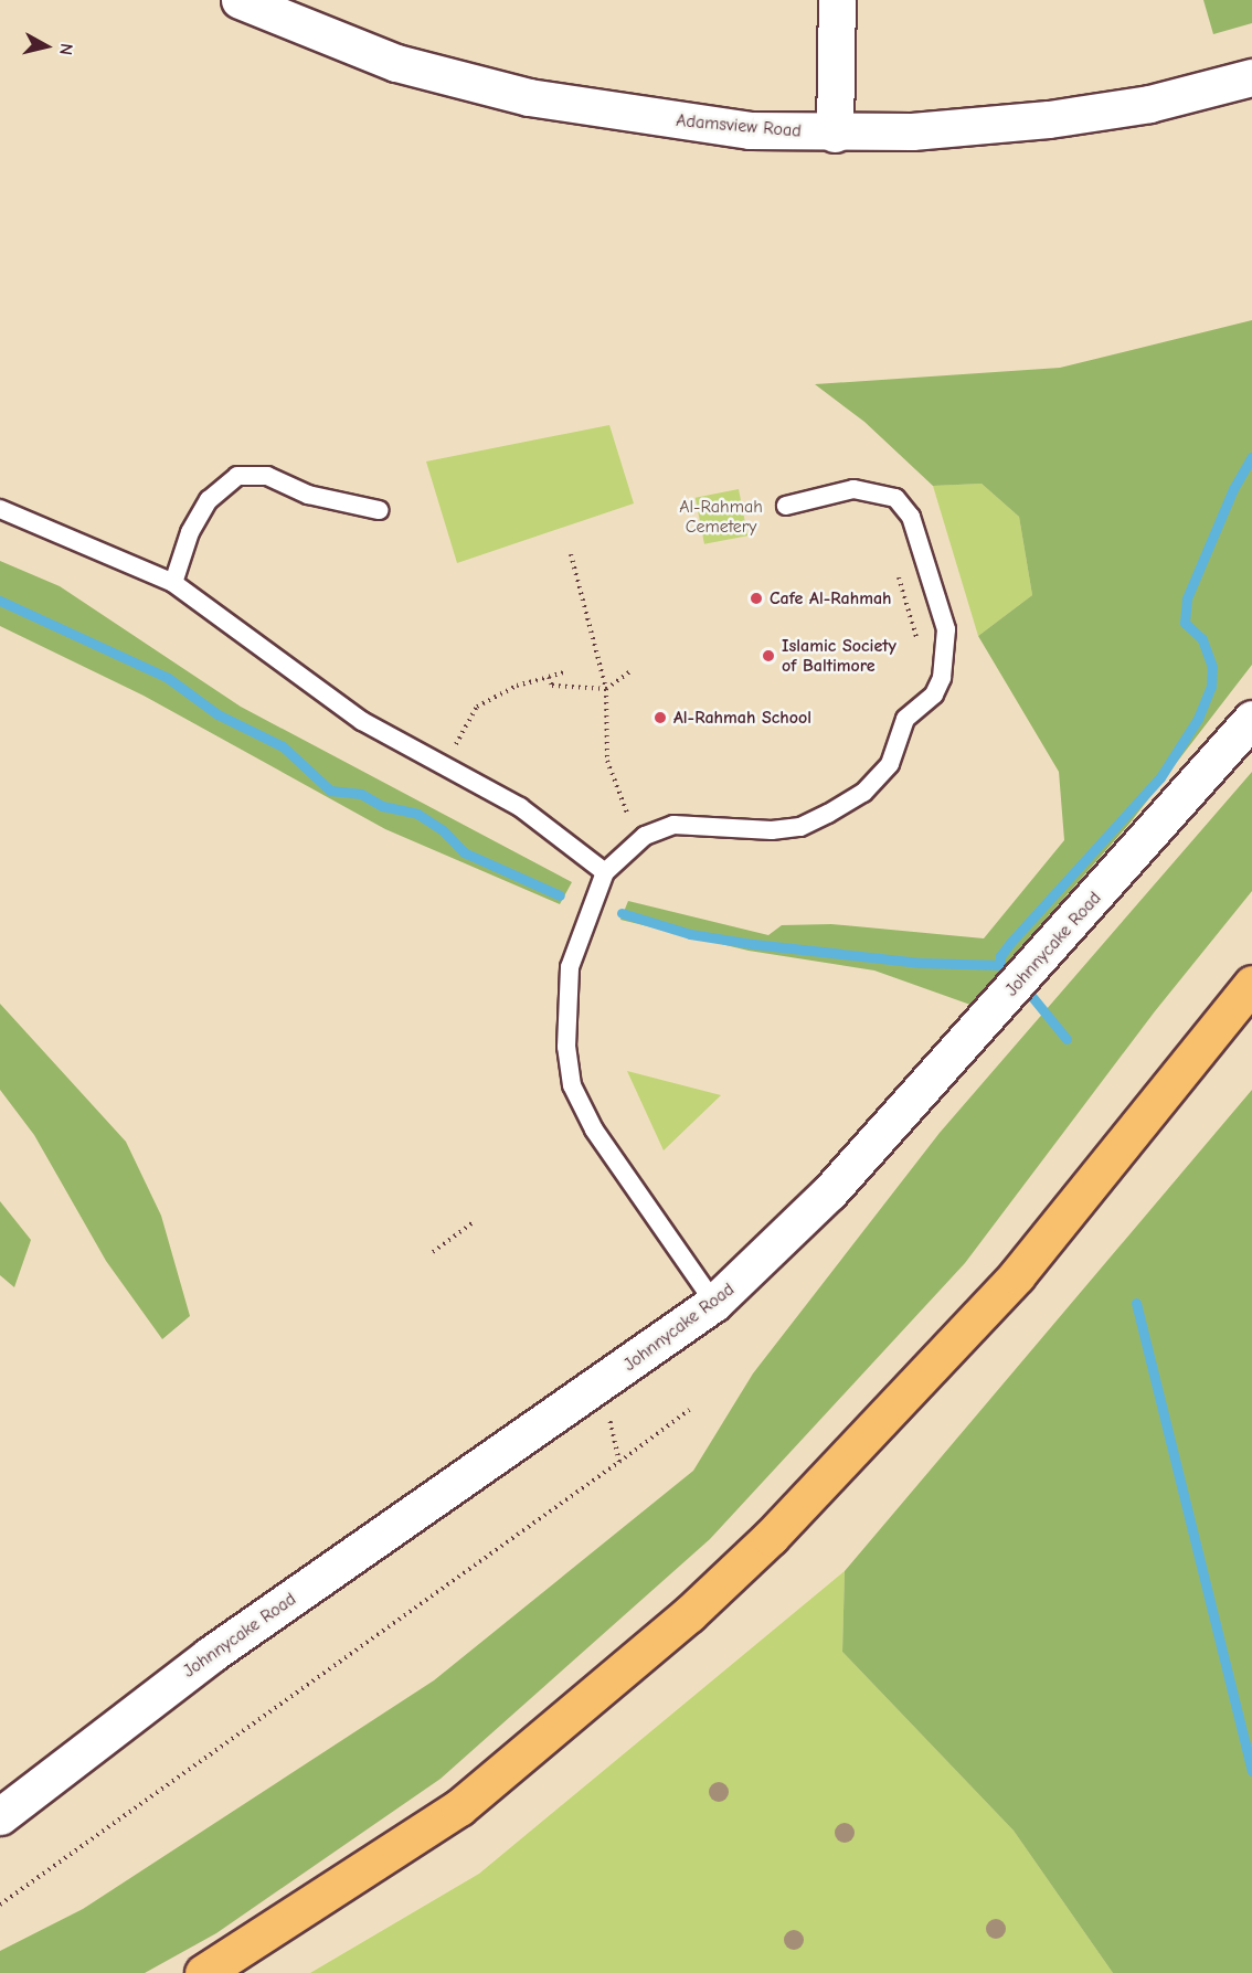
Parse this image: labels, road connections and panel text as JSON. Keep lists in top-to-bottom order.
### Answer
{
  "streets": {
    "street": ["Adamsview Road", "Johnnycake Road"]
  },
  "parks": ["Al-Rahmah Cemetery"],
  "places": ["Cafe Al-Rahmah", "Islamic Society of Baltimore", "Al-Rahmah School"],
  "north": "right"
}
